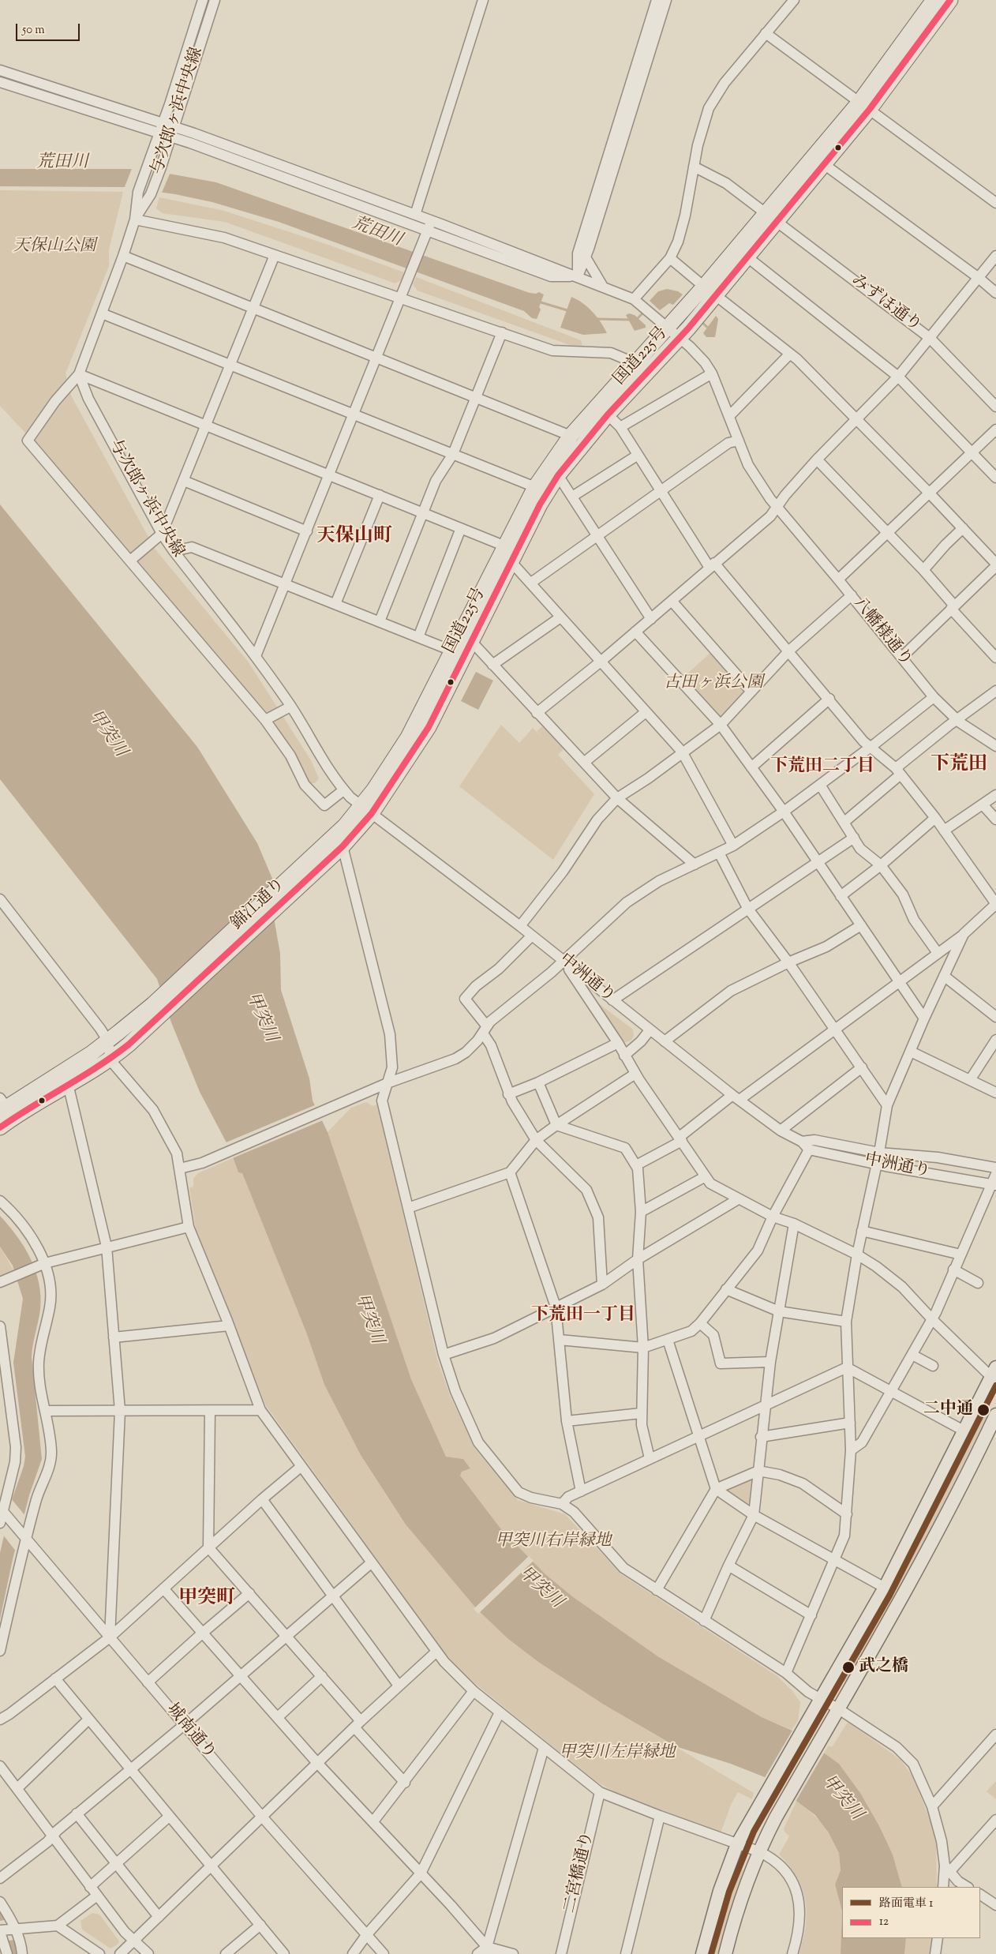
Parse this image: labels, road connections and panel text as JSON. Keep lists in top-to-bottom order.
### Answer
{
  "streets": {
    "highway": ["国道225号", "錦江通り"],
    "street": [
      "与次郎ヶ浜中央線",
      "みずほ通り",
      "八幡様通り",
      "中洲通り",
      "城南通り",
      "二宮橋通り"
    ]
  },
  "crossings": [
    ["与次郎ヶ浜中央線", "国道225号"],
    ["与次郎ヶ浜中央線", "錦江通り"],
    ["与次郎ヶ浜中央線", "中洲通り"],
    ["みずほ通り", "国道225号"],
    ["国道225号", "錦江通り"],
    ["国道225号", "中洲通り"],
    ["錦江通り", "中洲通り"]
  ],
  "districts": [
    "天保山町",
    "下荒田",
    "下荒田二丁目",
    "下荒田一丁目",
    "甲突町"
  ],
  "water": ["荒田川", "甲突川"],
  "parks": [
    "天保山公園",
    "古田ヶ浜公園",
    "甲突川右岸緑地",
    "甲突川左岸緑地"
  ],
  "places": ["二中通", "武之橋"],
  "lines": ["transit line 12", "tram line 1"],
  "legend": ["路面電車 1", "12"],
  "scale_bar": "50 m"
}
